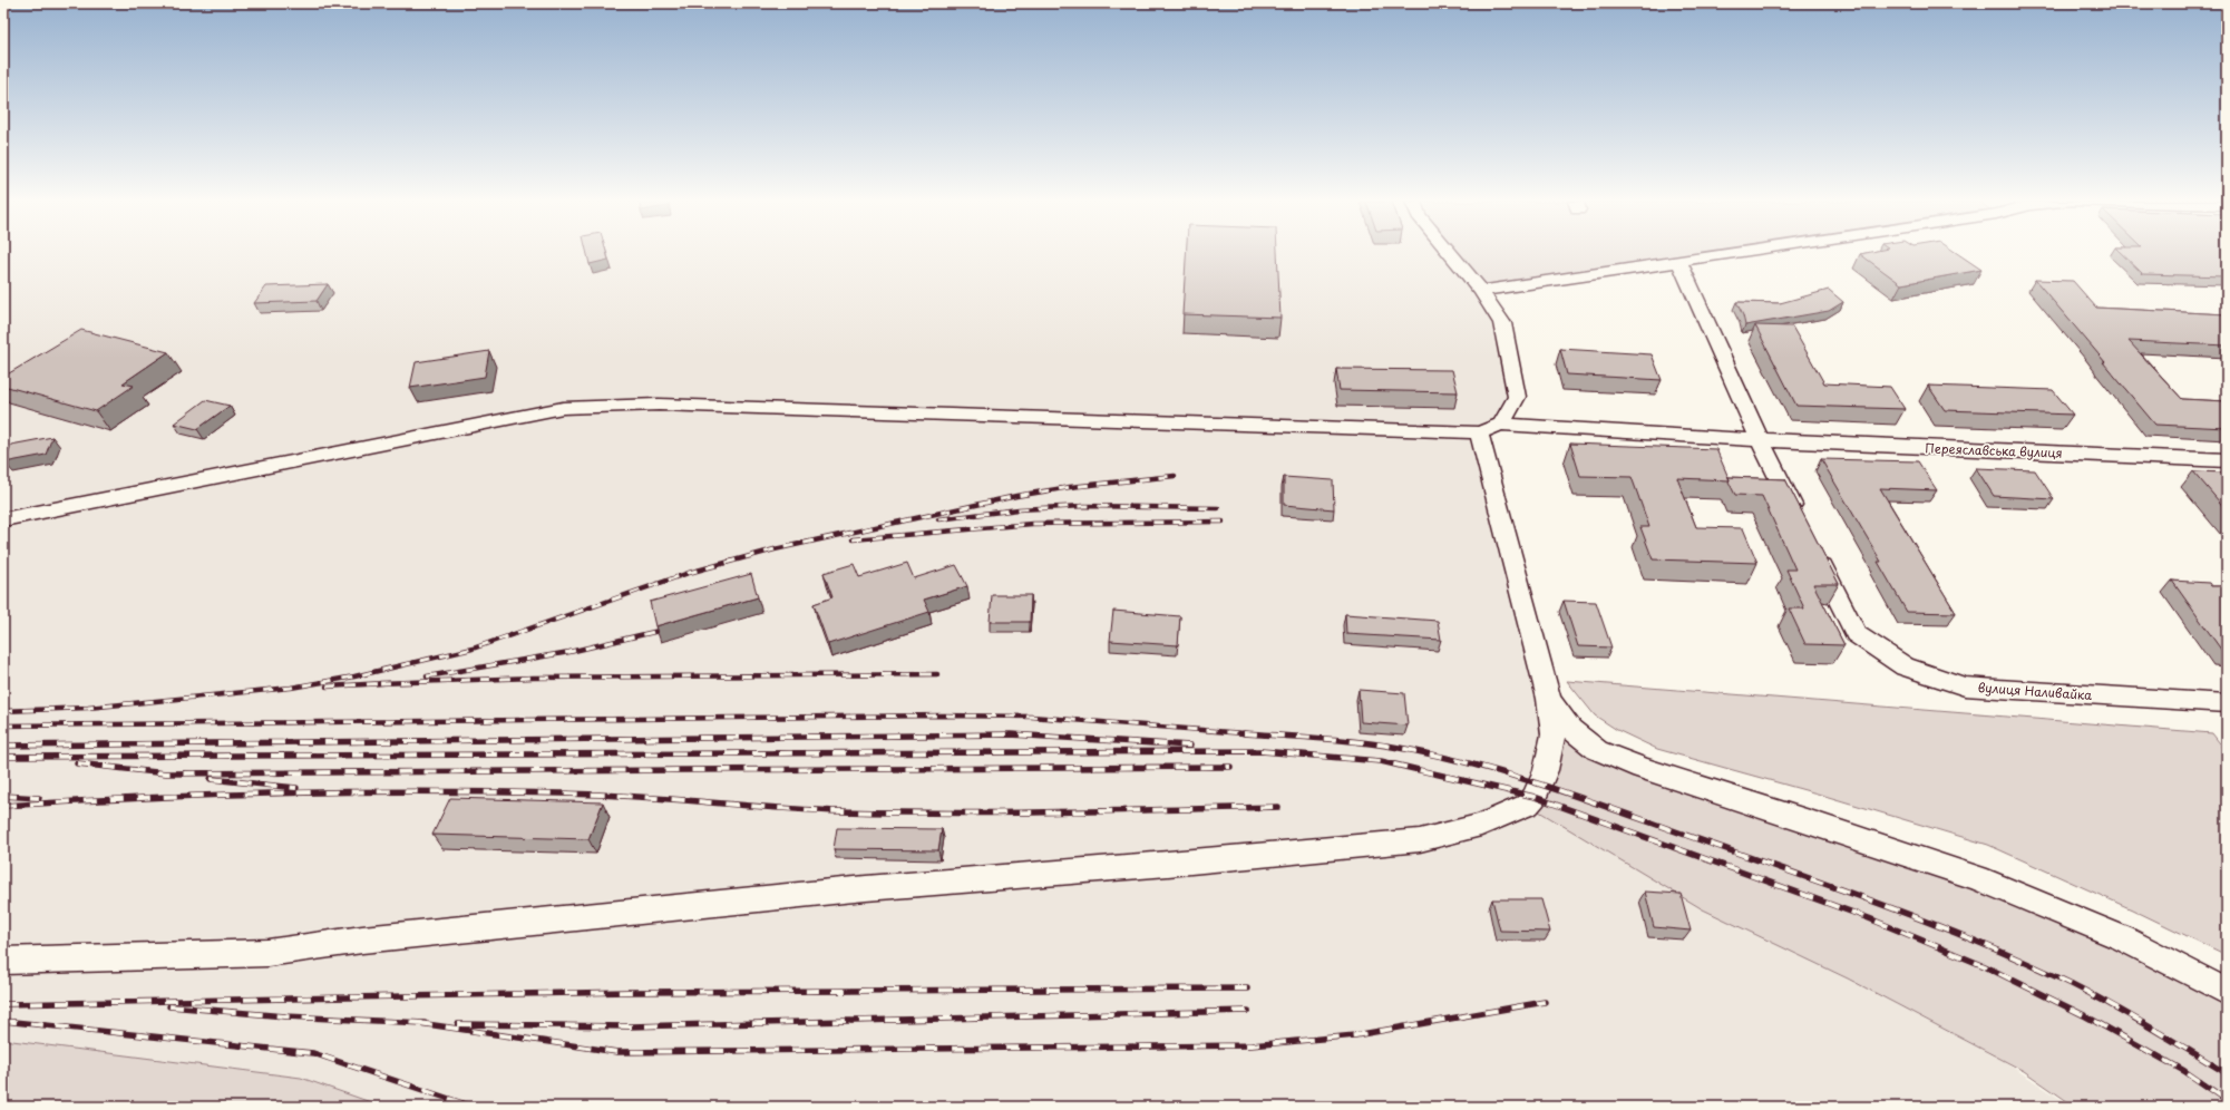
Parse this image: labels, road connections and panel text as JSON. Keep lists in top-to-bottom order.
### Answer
{
  "streets": {
    "street": ["Переяславська вулиця", "вулиця Наливайка"]
  }
}
